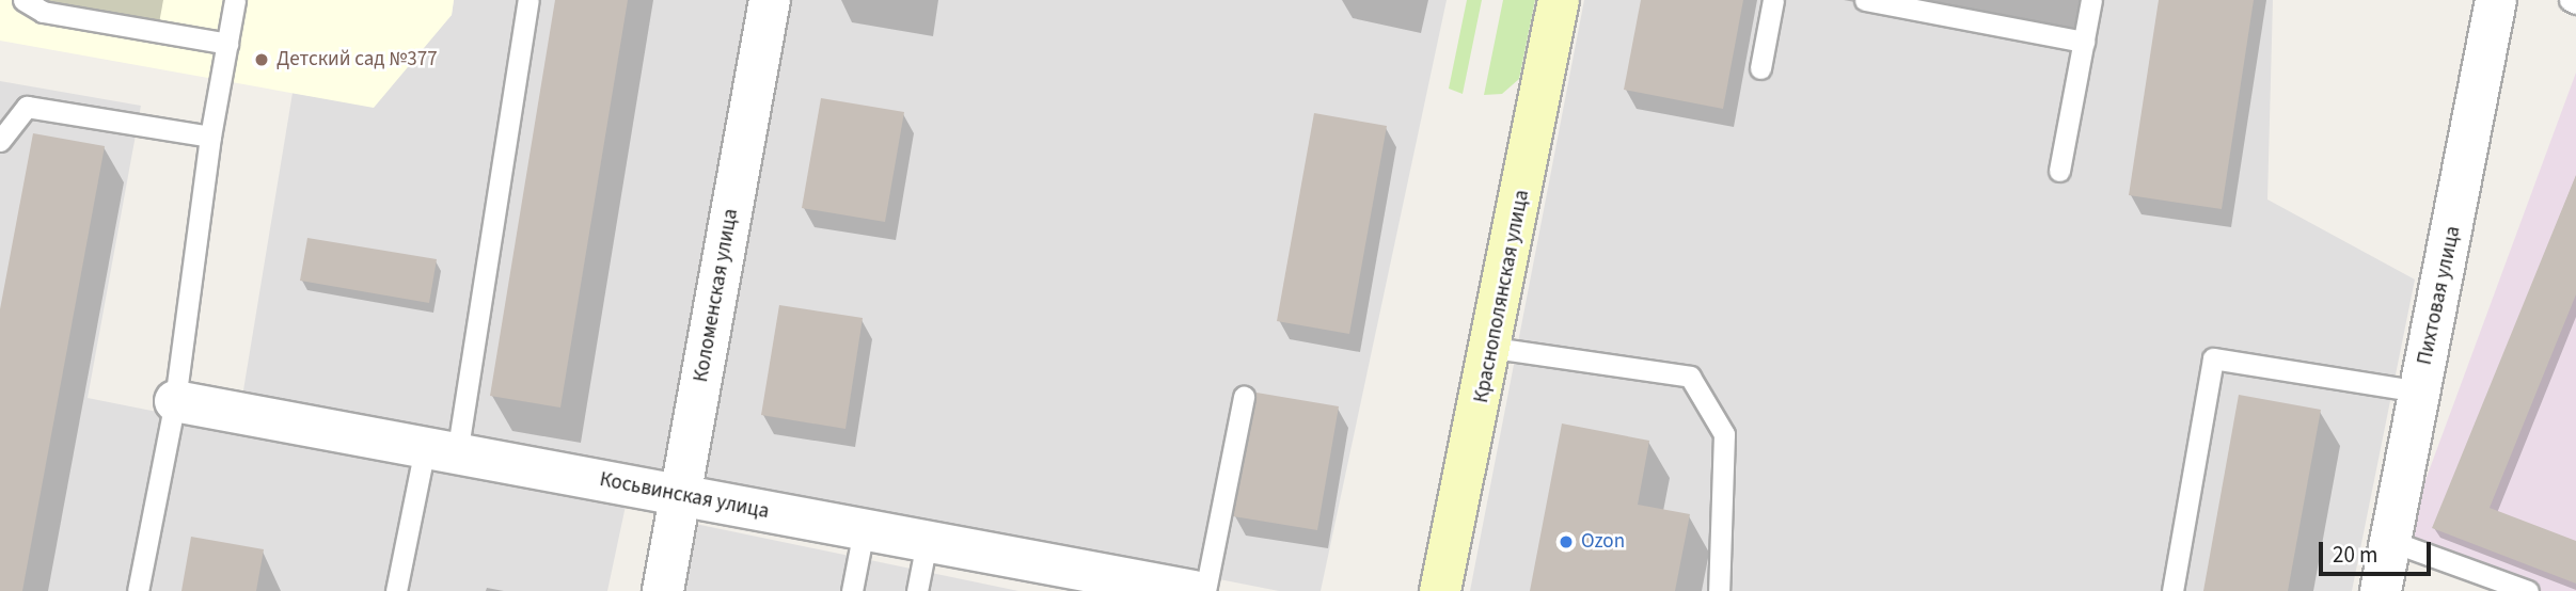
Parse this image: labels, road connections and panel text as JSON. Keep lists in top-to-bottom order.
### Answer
{
  "streets": {
    "main road": ["Краснополянская улица"],
    "street": ["Коломенская улица", "Пихтовая улица", "Косьвинская улица"]
  },
  "crossings": [
    ["Коломенская улица", "Косьвинская улица"]
  ],
  "places": ["Детский сад №377", "Ozon"],
  "scale_bar": "20 m"
}
